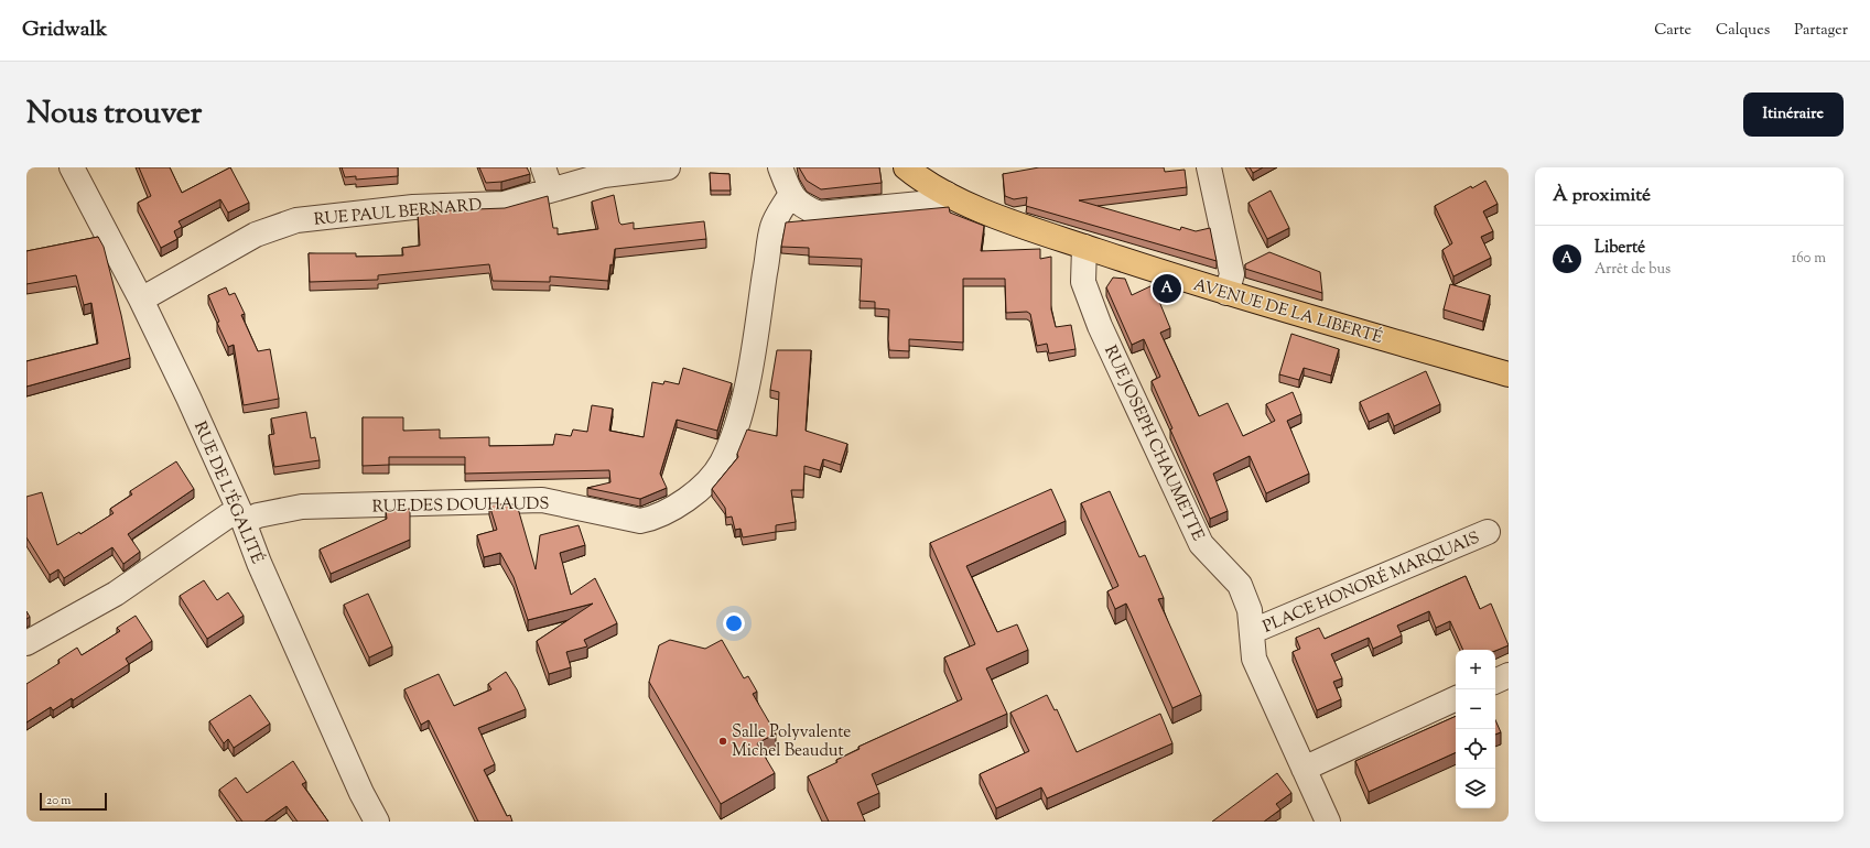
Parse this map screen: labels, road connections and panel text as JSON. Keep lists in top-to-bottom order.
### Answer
{
  "streets": {
    "main road": ["AVENUE DE LA LIBERTÉ"],
    "street": [
      "RUE PAUL BERNARD",
      "RUE JOSEPH CHAUMETTE",
      "RUE DE L'ÉGALITÉ",
      "RUE DES DOUHAUDS",
      "PLACE HONORÉ MARQUAIS"
    ]
  },
  "crossings": [
    ["RUE PAUL BERNARD", "RUE DE L'ÉGALITÉ"],
    ["AVENUE DE LA LIBERTÉ", "RUE JOSEPH CHAUMETTE"],
    ["RUE JOSEPH CHAUMETTE", "PLACE HONORÉ MARQUAIS"],
    ["RUE DE L'ÉGALITÉ", "RUE DES DOUHAUDS"]
  ],
  "places": ["Salle Polyvalente Michel Beaudut"],
  "scale_bar": "20 m",
  "page": {
    "header": "Gridwalk",
    "nav": ["Carte", "Calques", "Partager"],
    "title": "Nous trouver",
    "buttons": "Itinéraire",
    "heading": "À proximité",
    "list": [
      {
        "mark": "A",
        "name": "Liberté",
        "note": "Arrêt de bus",
        "value": "160 m"
      }
    ],
    "pins": "A",
    "map_buttons": ["+", "−"],
    "scale": "20 m"
  }
}
